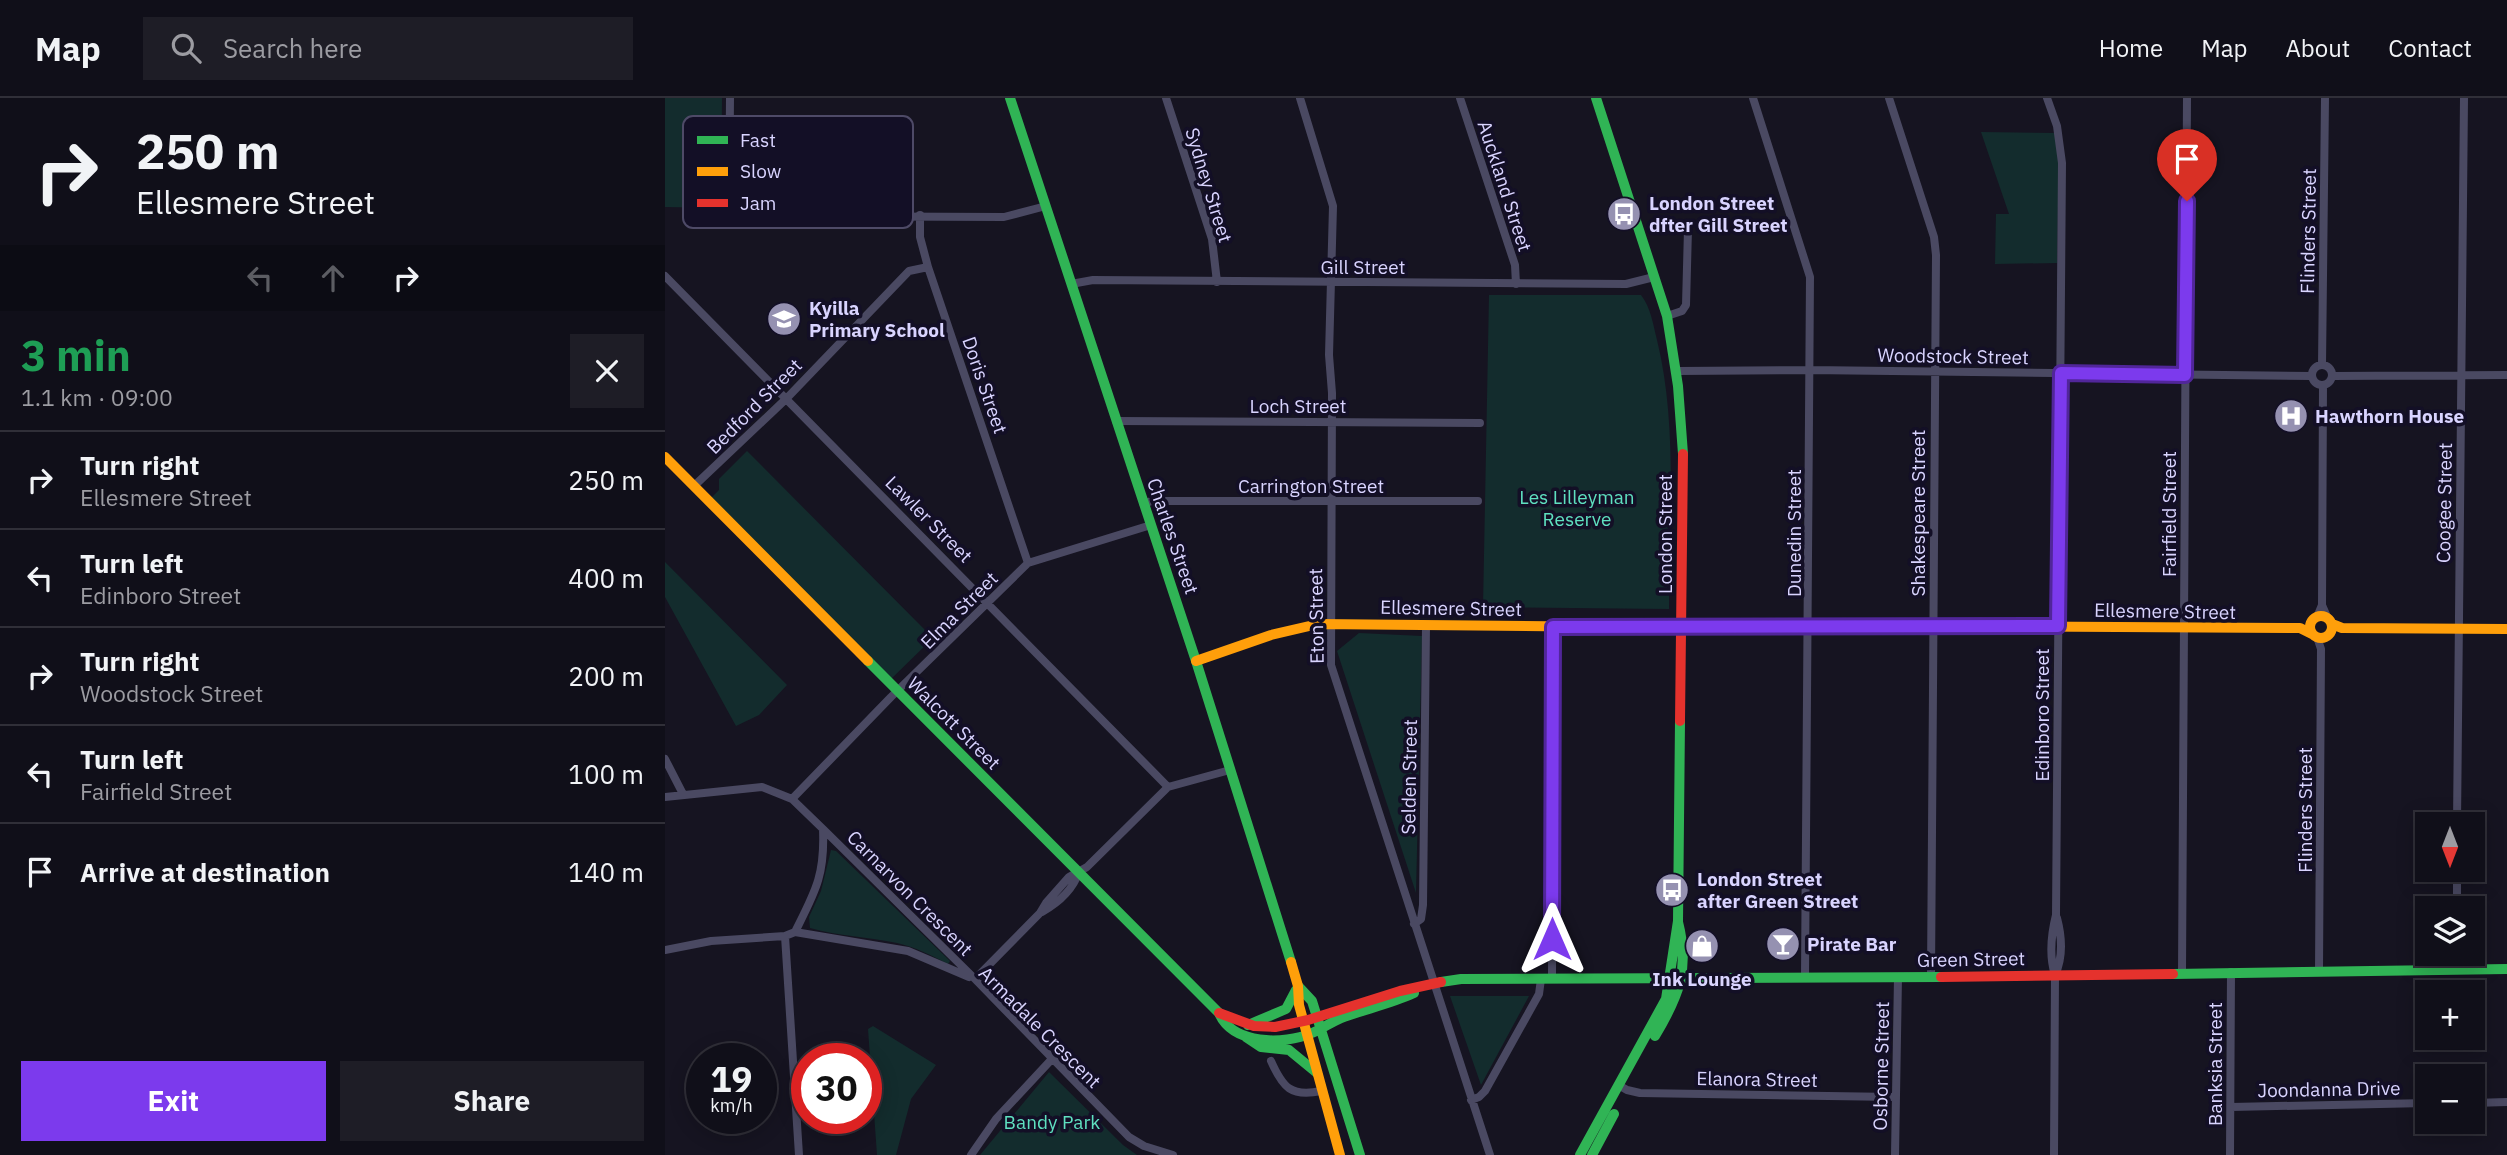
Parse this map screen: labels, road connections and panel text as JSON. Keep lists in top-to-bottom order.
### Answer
{
  "streets": {
    "main road": [
      "London Street",
      "Charles Street",
      "Ellesmere Street",
      "Walcott Street",
      "Green Street"
    ],
    "street": [
      "Sydney Street",
      "Auckland Street",
      "Flinders Street",
      "Gill Street",
      "Woodstock Street",
      "Doris Street",
      "Bedford Street",
      "Loch Street",
      "Carrington Street",
      "Coogee Street",
      "Shakespeare Street",
      "Fairfield Street",
      "Lawler Street",
      "Dunedin Street",
      "Elma Street",
      "Eton Street",
      "Edinboro Street",
      "Selden Street",
      "Carnarvon Crescent",
      "Armadale Crescent",
      "Banksia Street",
      "Osborne Street",
      "Elanora Street",
      "Joondanna Drive"
    ]
  },
  "crossings": [
    ["Sydney Street", "Gill Street"],
    ["Auckland Street", "Gill Street"],
    ["Flinders Street", "Woodstock Street"],
    ["Flinders Street", "Ellesmere Street"],
    ["Flinders Street", "Green Street"],
    ["Gill Street", "London Street"],
    ["Gill Street", "Charles Street"],
    ["Gill Street", "Eton Street"],
    ["Woodstock Street", "Shakespeare Street"],
    ["Woodstock Street", "Fairfield Street"],
    ["Woodstock Street", "Dunedin Street"],
    ["Woodstock Street", "London Street"],
    ["Woodstock Street", "Edinboro Street"],
    ["Doris Street", "Bedford Street"],
    ["Doris Street", "Elma Street"],
    ["Bedford Street", "Lawler Street"],
    ["Bedford Street", "Walcott Street"],
    ["Loch Street", "Charles Street"],
    ["Loch Street", "Eton Street"],
    ["Carrington Street", "Charles Street"],
    ["Carrington Street", "Eton Street"],
    ["Coogee Street", "Ellesmere Street"],
    ["Shakespeare Street", "Ellesmere Street"],
    ["Shakespeare Street", "Green Street"],
    ["Fairfield Street", "Ellesmere Street"],
    ["Fairfield Street", "Green Street"],
    ["Lawler Street", "Elma Street"],
    ["Dunedin Street", "Ellesmere Street"],
    ["Dunedin Street", "Green Street"],
    ["London Street", "Ellesmere Street"],
    ["London Street", "Green Street"],
    ["London Street", "Elanora Street"],
    ["Charles Street", "Ellesmere Street"],
    ["Charles Street", "Elma Street"],
    ["Charles Street", "Walcott Street"],
    ["Charles Street", "Green Street"],
    ["Ellesmere Street", "Eton Street"],
    ["Ellesmere Street", "Edinboro Street"],
    ["Ellesmere Street", "Selden Street"],
    ["Elma Street", "Walcott Street"],
    ["Elma Street", "Carnarvon Crescent"],
    ["Eton Street", "Selden Street"],
    ["Eton Street", "Green Street"],
    ["Edinboro Street", "Green Street"],
    ["Walcott Street", "Green Street"],
    ["Carnarvon Crescent", "Armadale Crescent"],
    ["Green Street", "Banksia Street"],
    ["Green Street", "Osborne Street"],
    ["Banksia Street", "Joondanna Drive"],
    ["Osborne Street", "Elanora Street"]
  ],
  "parks": ["Les Lilleyman Reserve", "Bandy Park"],
  "places": {
    "bus stop": ["London Street dfter Gill Street", "London Street after Green Street"],
    "school or university": ["Kyilla Primary School"],
    "hospital": ["Hawthorn House"],
    "bar": ["Pirate Bar"],
    "shop": ["Ink Lounge"]
  },
  "legend": ["Fast", "Slow", "Jam"],
  "north": "bottom",
  "page": {
    "header": "Map",
    "search": "Search here",
    "nav": [
      "Home",
      "Map",
      "About",
      "Contact"
    ],
    "turn": ["250 m", "Ellesmere Street"],
    "heading": ["3 min", "1.1 km · 09:00"],
    "list": [
      {
        "name": "Turn right",
        "note": "Ellesmere Street",
        "value": "250 m"
      },
      {
        "name": "Turn left",
        "note": "Edinboro Street",
        "value": "400 m"
      },
      {
        "name": "Turn right",
        "note": "Woodstock Street",
        "value": "200 m"
      },
      {
        "name": "Turn left",
        "note": "Fairfield Street",
        "value": "100 m"
      },
      {
        "name": "Arrive at destination",
        "value": "140 m"
      }
    ],
    "map_buttons": ["+", "−"],
    "speed": "19 km/h",
    "limit": "30",
    "buttons": ["Exit", "Share"]
  }
}
